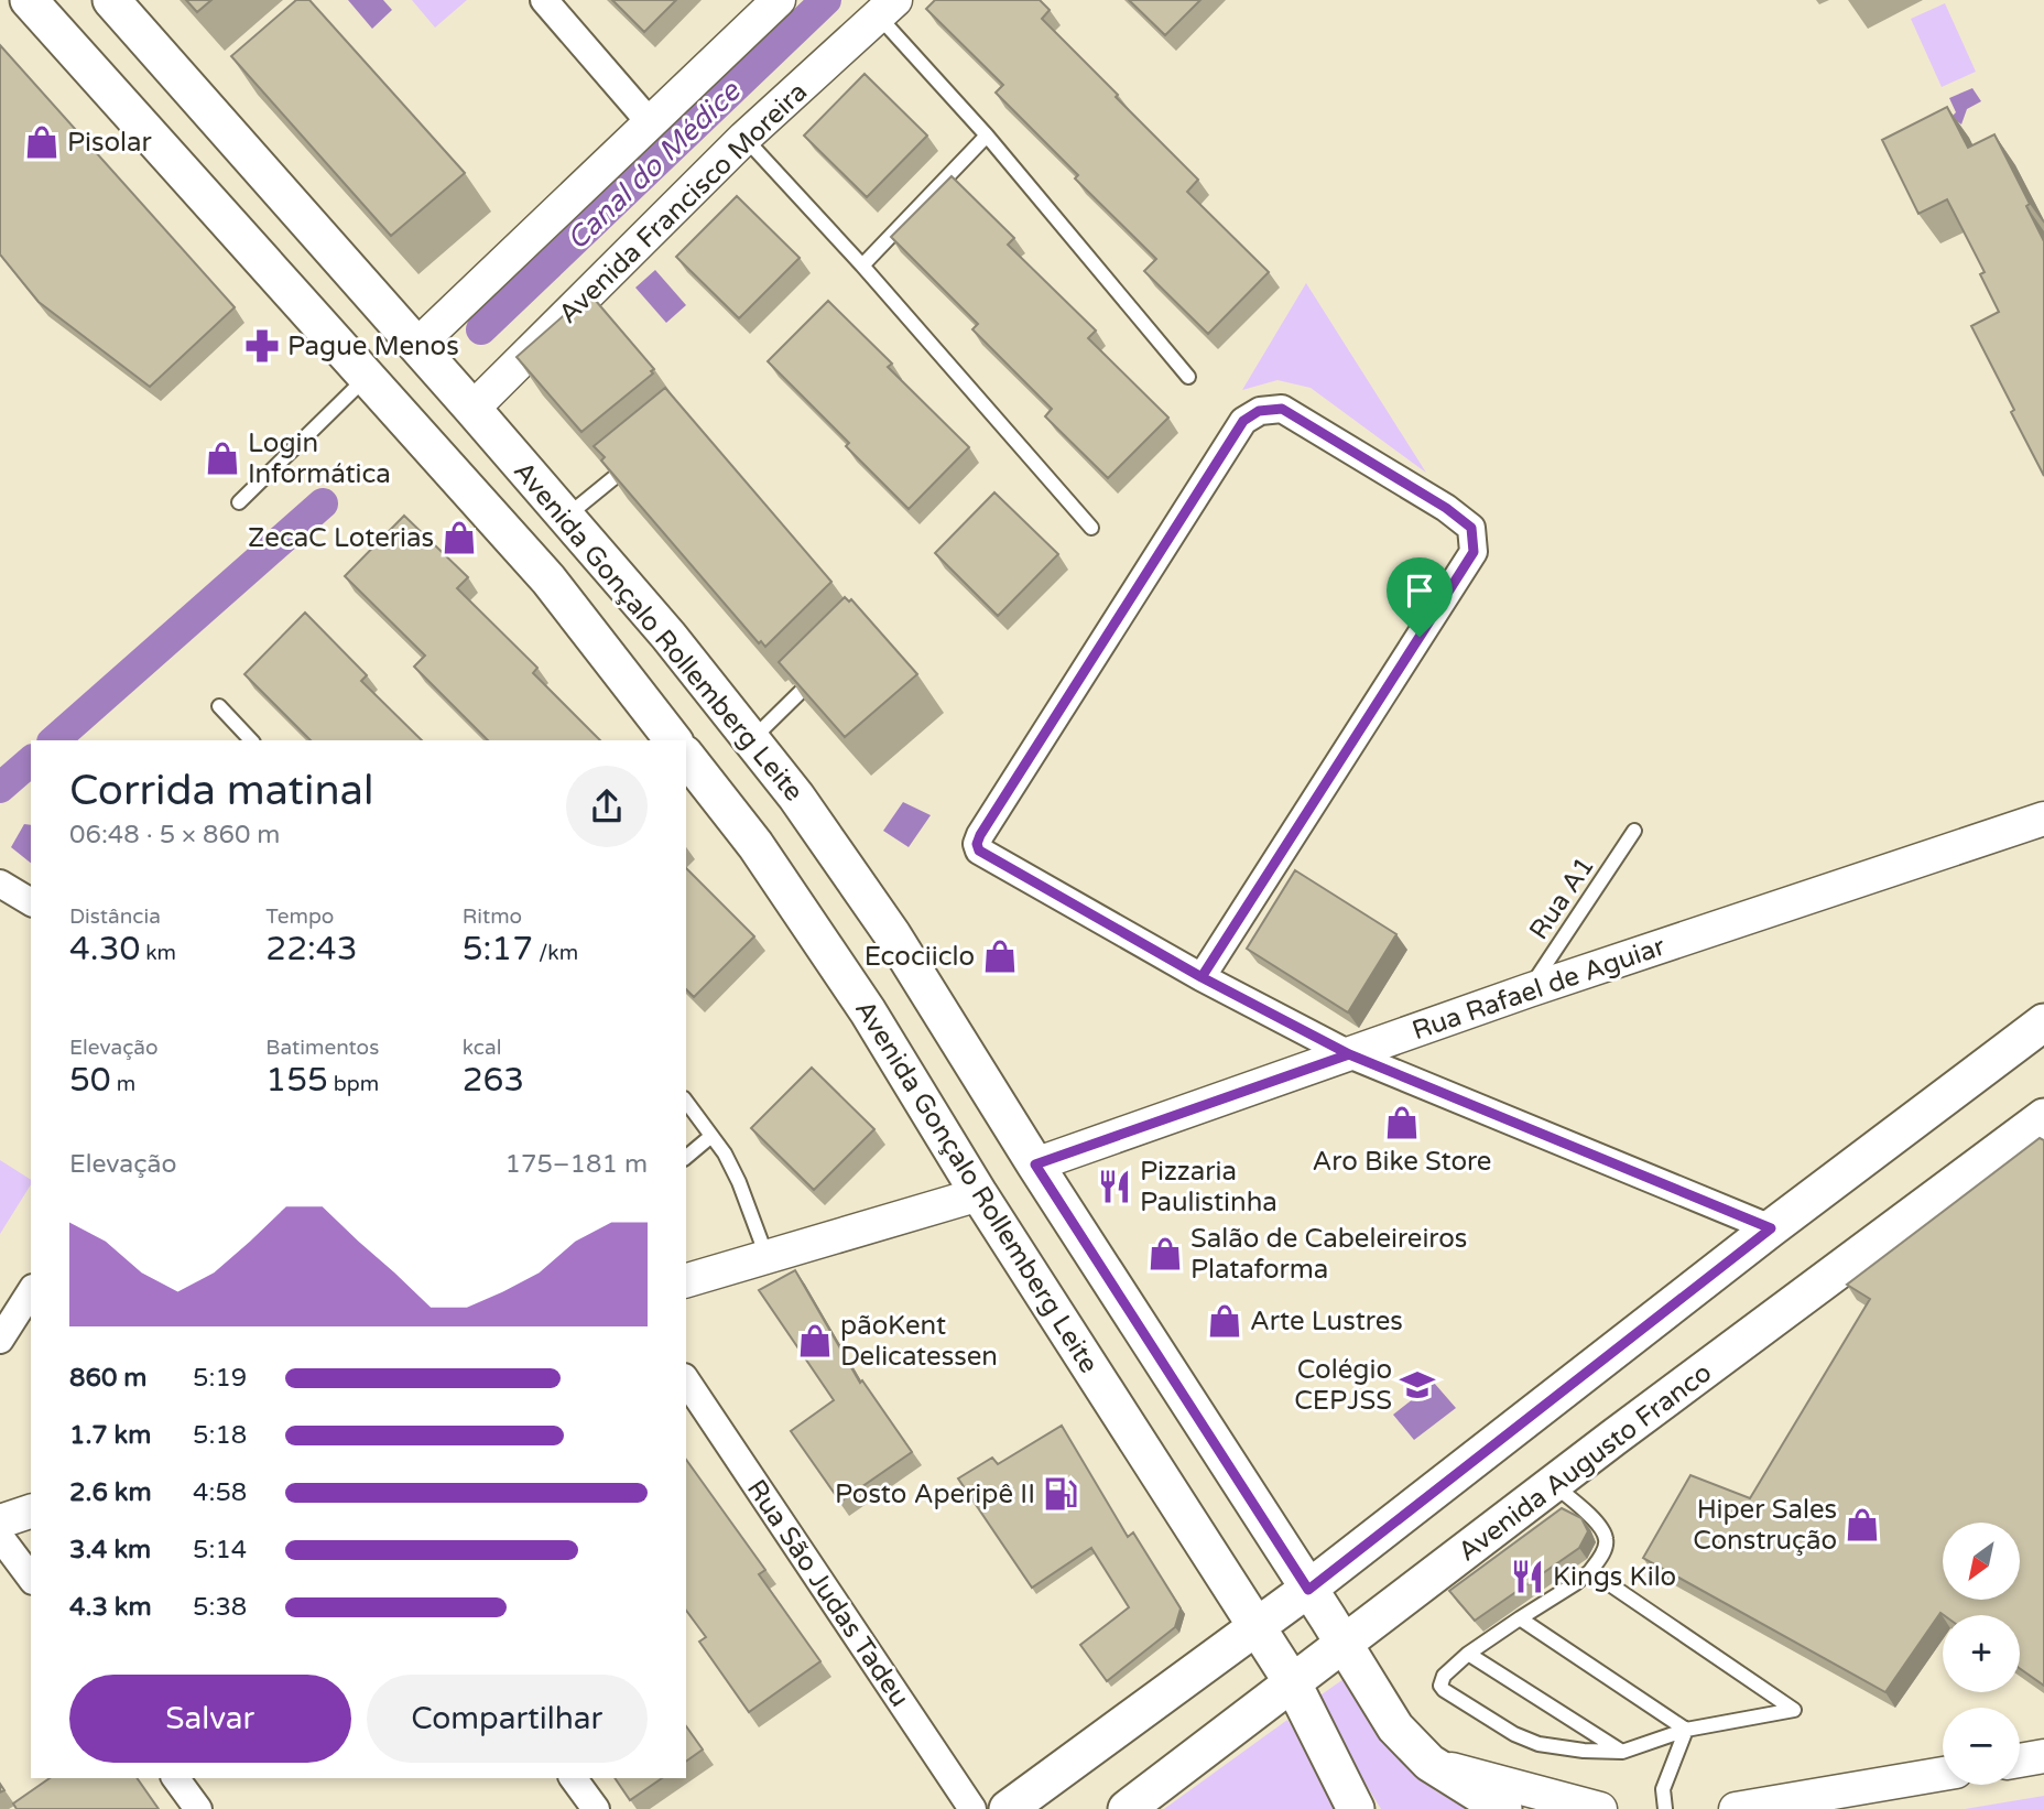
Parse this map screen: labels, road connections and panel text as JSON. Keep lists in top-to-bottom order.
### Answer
{
  "streets": {
    "main road": ["Avenida Gonçalo Rollemberg Leite", "Avenida Augusto Franco"],
    "street": ["Avenida Francisco Moreira", "Rua Rafael de Aguiar", "Rua São Judas Tadeu"],
    "lane": ["Rua A1"]
  },
  "crossings": [
    ["Avenida Francisco Moreira", "Avenida Gonçalo Rollemberg Leite"],
    ["Avenida Gonçalo Rollemberg Leite", "Rua Rafael de Aguiar"],
    ["Avenida Gonçalo Rollemberg Leite", "Avenida Augusto Franco"],
    ["Rua A1", "Rua Rafael de Aguiar"]
  ],
  "water": ["Canal do Médice"],
  "places": {
    "shop": [
      "Pisolar",
      "Login Informática",
      "ZecaC Loterias",
      "Ecociiclo",
      "Aro Bike Store",
      "Salão de Cabeleireiros Plataforma",
      "Arte Lustres",
      "pãoKent Delicatessen",
      "Hiper Sales Construção"
    ],
    "pharmacy": ["Pague Menos"],
    "restaurant": ["Pizzaria Paulistinha", "Kings Kilo"],
    "school or university": ["Colégio CEPJSS"],
    "fuel station": ["Posto Aperipê II"]
  },
  "north": "bottom left",
  "page": {
    "heading": ["Corrida matinal", "06:48 · 5 × 860 m"],
    "stats": [
      ["Distância", "4.30 km"],
      ["Tempo", "22:43"],
      ["Ritmo", "5:17 /km"],
      ["Elevação", "50 m"],
      ["Batimentos", "155 bpm"],
      ["kcal", "263"]
    ],
    "chart": ["Elevação", "175–181 m"],
    "list": [
      {
        "name": "860 m",
        "note": "5:19"
      },
      {
        "name": "1.7 km",
        "note": "5:18"
      },
      {
        "name": "2.6 km",
        "note": "4:58"
      },
      {
        "name": "3.4 km",
        "note": "5:14"
      },
      {
        "name": "4.3 km",
        "note": "5:38"
      }
    ],
    "map_buttons": ["+", "−"],
    "buttons": ["Salvar", "Compartilhar"]
  }
}
